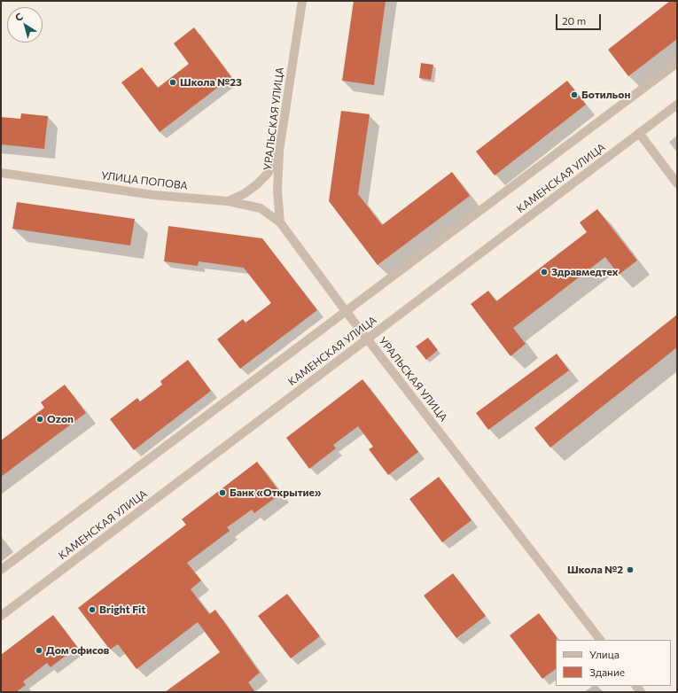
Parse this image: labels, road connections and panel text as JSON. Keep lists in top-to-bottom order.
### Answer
{
  "streets": {
    "street": ["УРАЛЬСКАЯ УЛИЦА", "КАМЕНСКАЯ УЛИЦА", "УЛИЦА ПОПОВА"]
  },
  "crossings": [
    ["УРАЛЬСКАЯ УЛИЦА", "КАМЕНСКАЯ УЛИЦА"],
    ["УРАЛЬСКАЯ УЛИЦА", "УЛИЦА ПОПОВА"]
  ],
  "places": [
    "Школа №23",
    "Ботильон",
    "Здравмедтех",
    "Ozon",
    "Банк «Открытие»",
    "Школа №2",
    "Bright Fit",
    "Дом офисов"
  ],
  "legend": ["Улица", "Здание"],
  "scale_bar": "20 m",
  "north": "top left"
}
